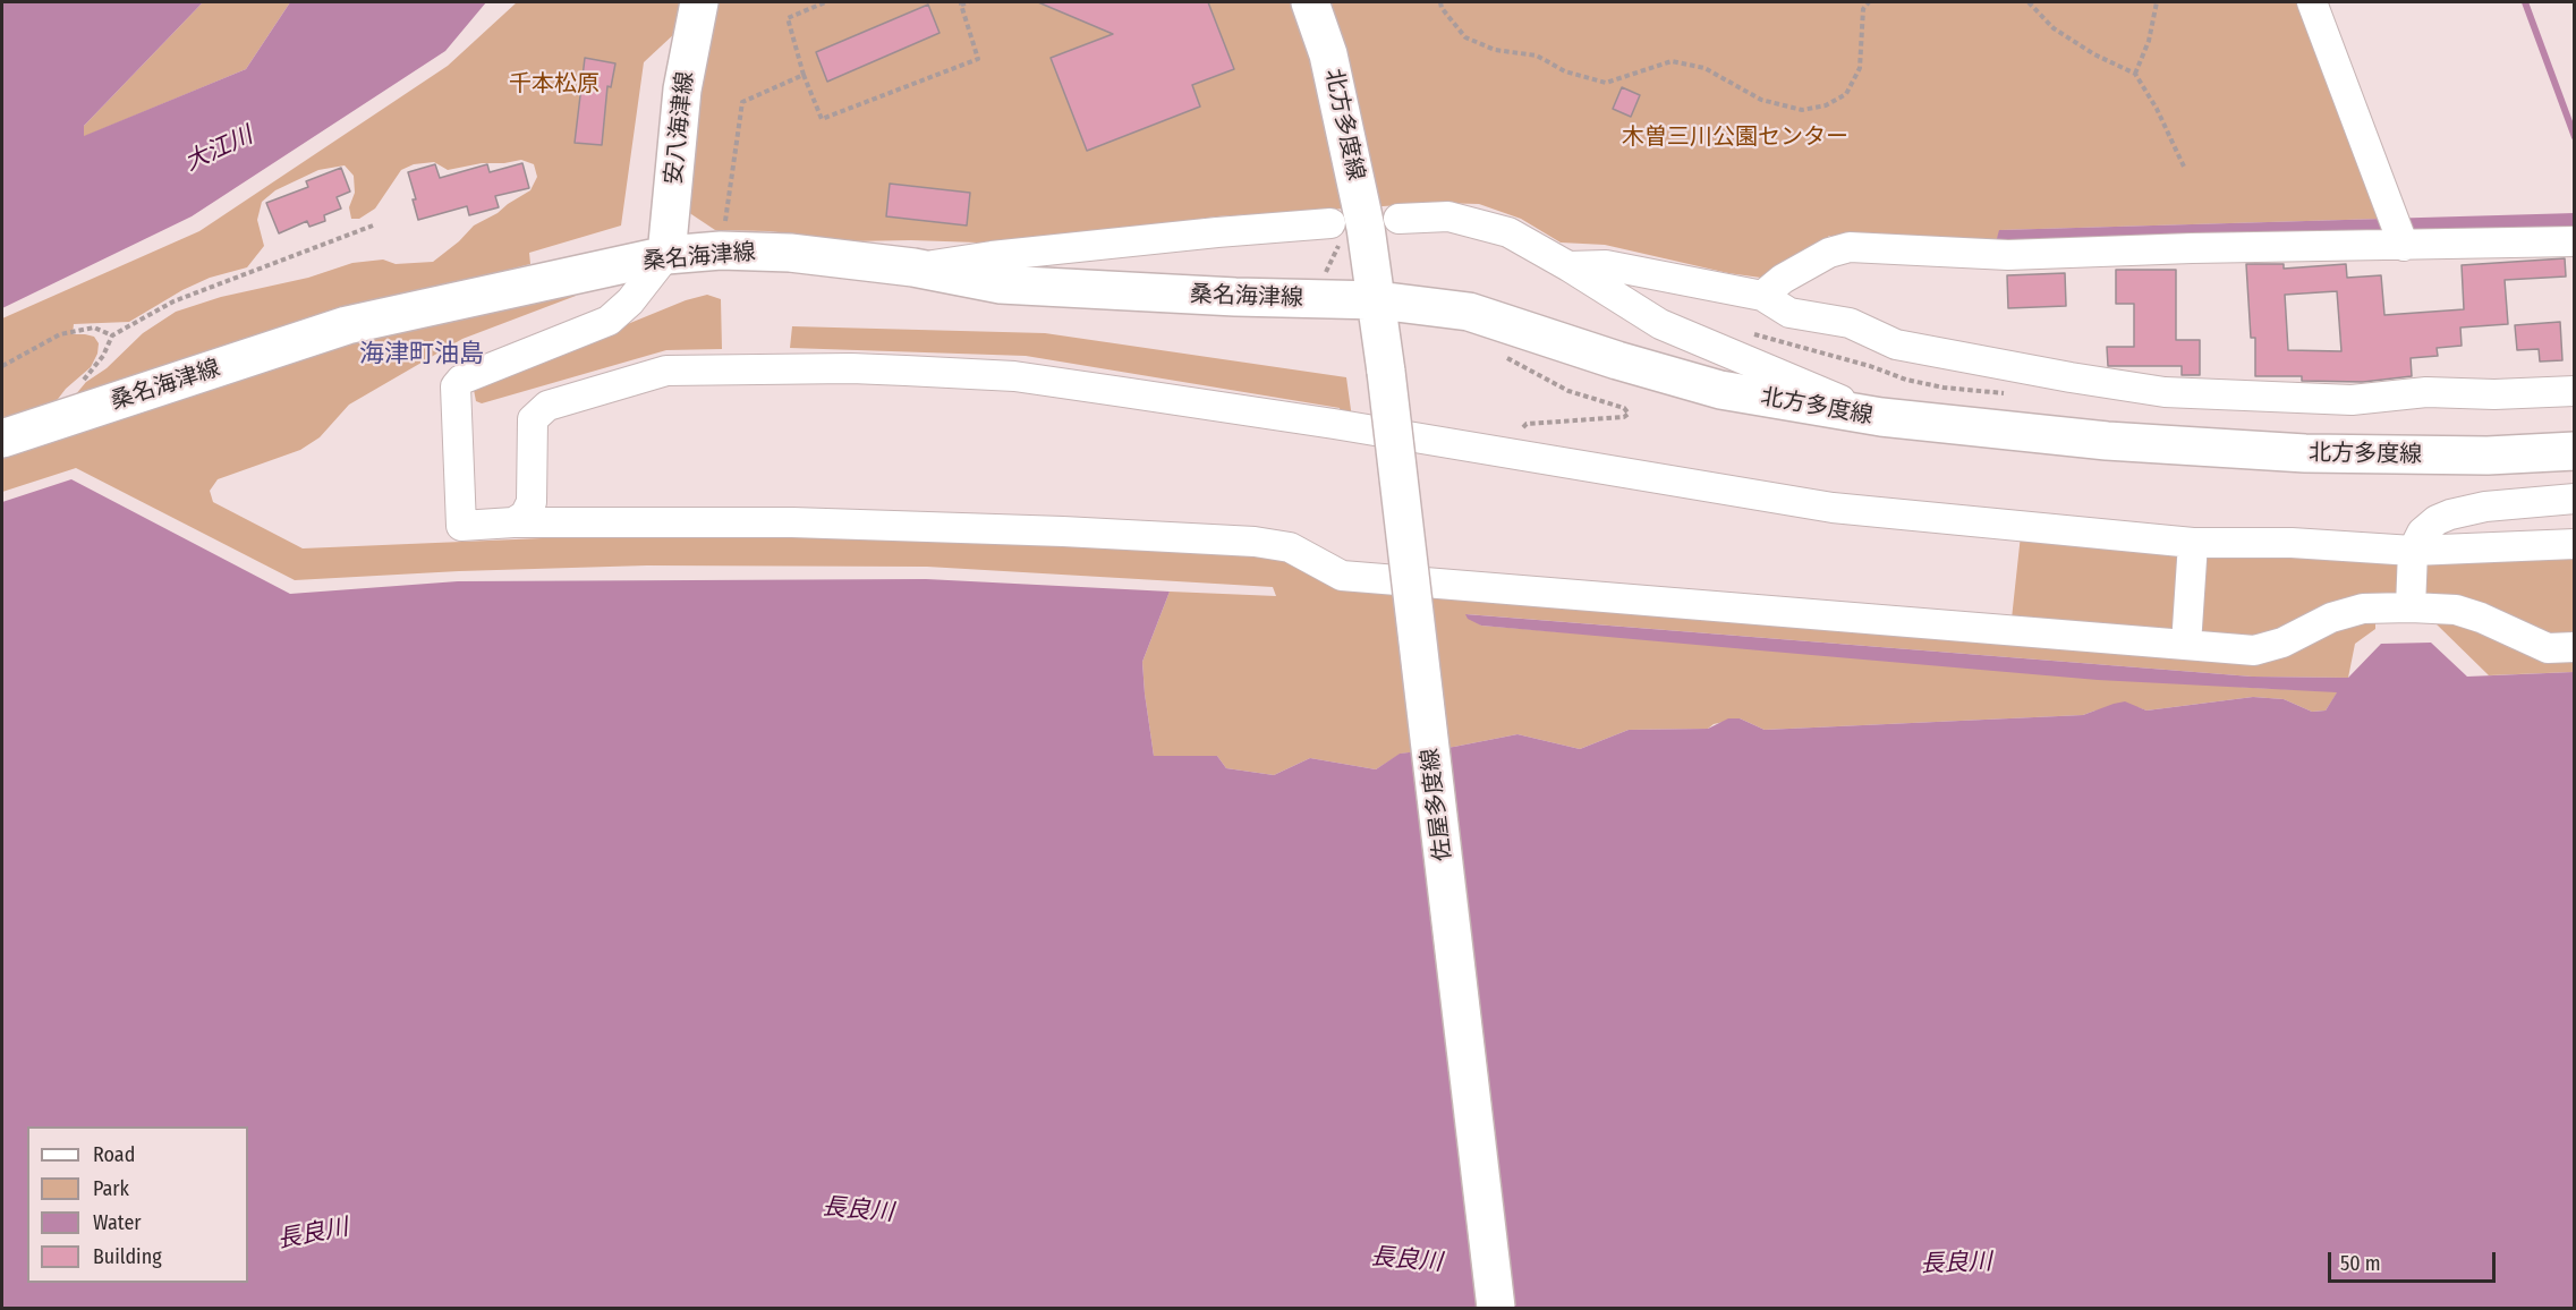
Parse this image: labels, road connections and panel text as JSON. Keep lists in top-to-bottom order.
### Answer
{
  "streets": {
    "main road": [
      "北方多度線",
      "安八海津線",
      "桑名海津線",
      "佐屋多度線"
    ]
  },
  "crossings": [
    ["北方多度線", "桑名海津線"],
    ["北方多度線", "佐屋多度線"],
    ["安八海津線", "桑名海津線"],
    ["桑名海津線", "佐屋多度線"]
  ],
  "districts": ["海津町油島"],
  "water": ["大江川", "長良川"],
  "parks": ["千本松原", "木曽三川公園センター"],
  "legend": [
    "Road",
    "Park",
    "Water",
    "Building"
  ],
  "scale_bar": "50 m"
}
